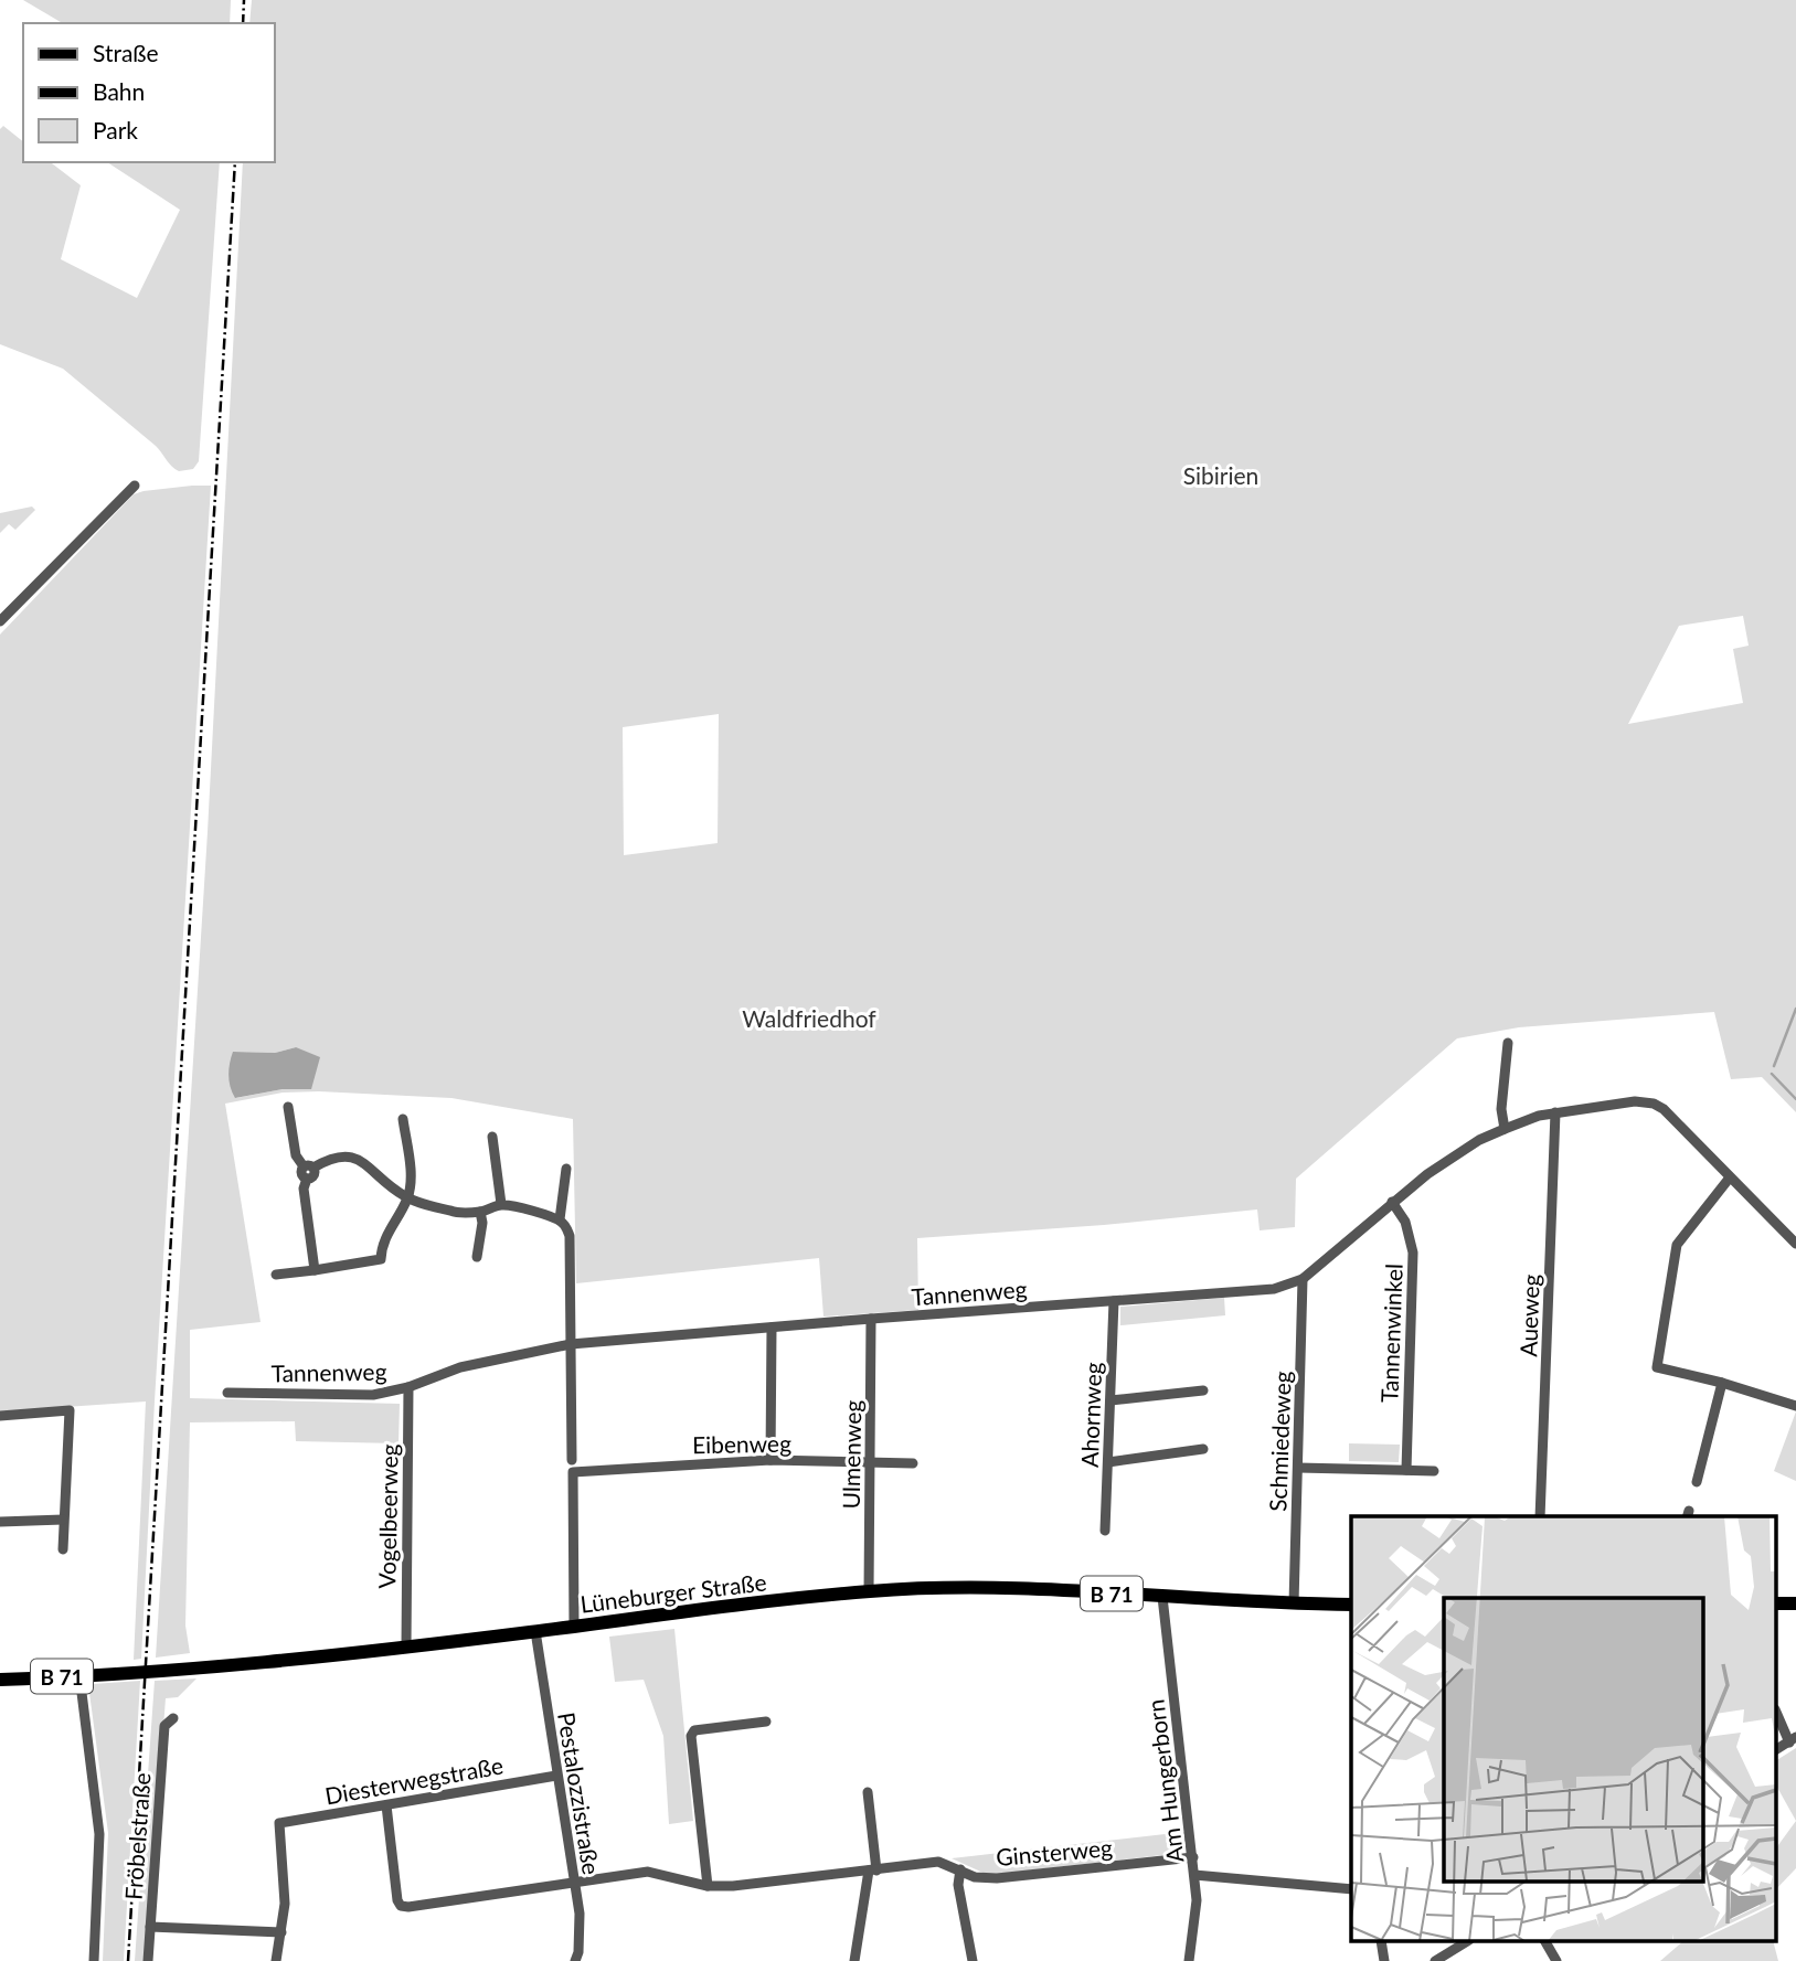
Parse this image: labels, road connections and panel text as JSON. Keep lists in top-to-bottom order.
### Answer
{
  "streets": {
    "main road": ["Lüneburger Straße", "B 71"],
    "street": [
      "Tannenweg",
      "Aueweg",
      "Tannenwinkel",
      "Ahornweg",
      "Schmiedeweg",
      "Eibenweg",
      "Ulmenweg",
      "Vogelbeerweg",
      "Diesterwegstraße",
      "Am Hungerborn",
      "Pestalozzistraße",
      "Fröbelstraße",
      "Ginsterweg"
    ]
  },
  "crossings": [
    ["Tannenweg", "Aueweg"],
    ["Tannenweg", "Tannenwinkel"],
    ["Tannenweg", "Ahornweg"],
    ["Tannenweg", "Schmiedeweg"],
    ["Tannenweg", "Ulmenweg"],
    ["Tannenweg", "Vogelbeerweg"],
    ["Schmiedeweg", "Lüneburger Straße"],
    ["Eibenweg", "Ulmenweg"],
    ["Eibenweg", "Lüneburger Straße"],
    ["Ulmenweg", "Lüneburger Straße"],
    ["Vogelbeerweg", "Lüneburger Straße"],
    ["Lüneburger Straße", "Am Hungerborn"],
    ["Lüneburger Straße", "Pestalozzistraße"],
    ["Diesterwegstraße", "Pestalozzistraße"],
    ["Diesterwegstraße", "Ginsterweg"],
    ["Am Hungerborn", "Ginsterweg"],
    ["Pestalozzistraße", "Ginsterweg"]
  ],
  "parks": ["Sibirien", "Waldfriedhof"],
  "legend": ["Straße", "Bahn", "Park"]
}
